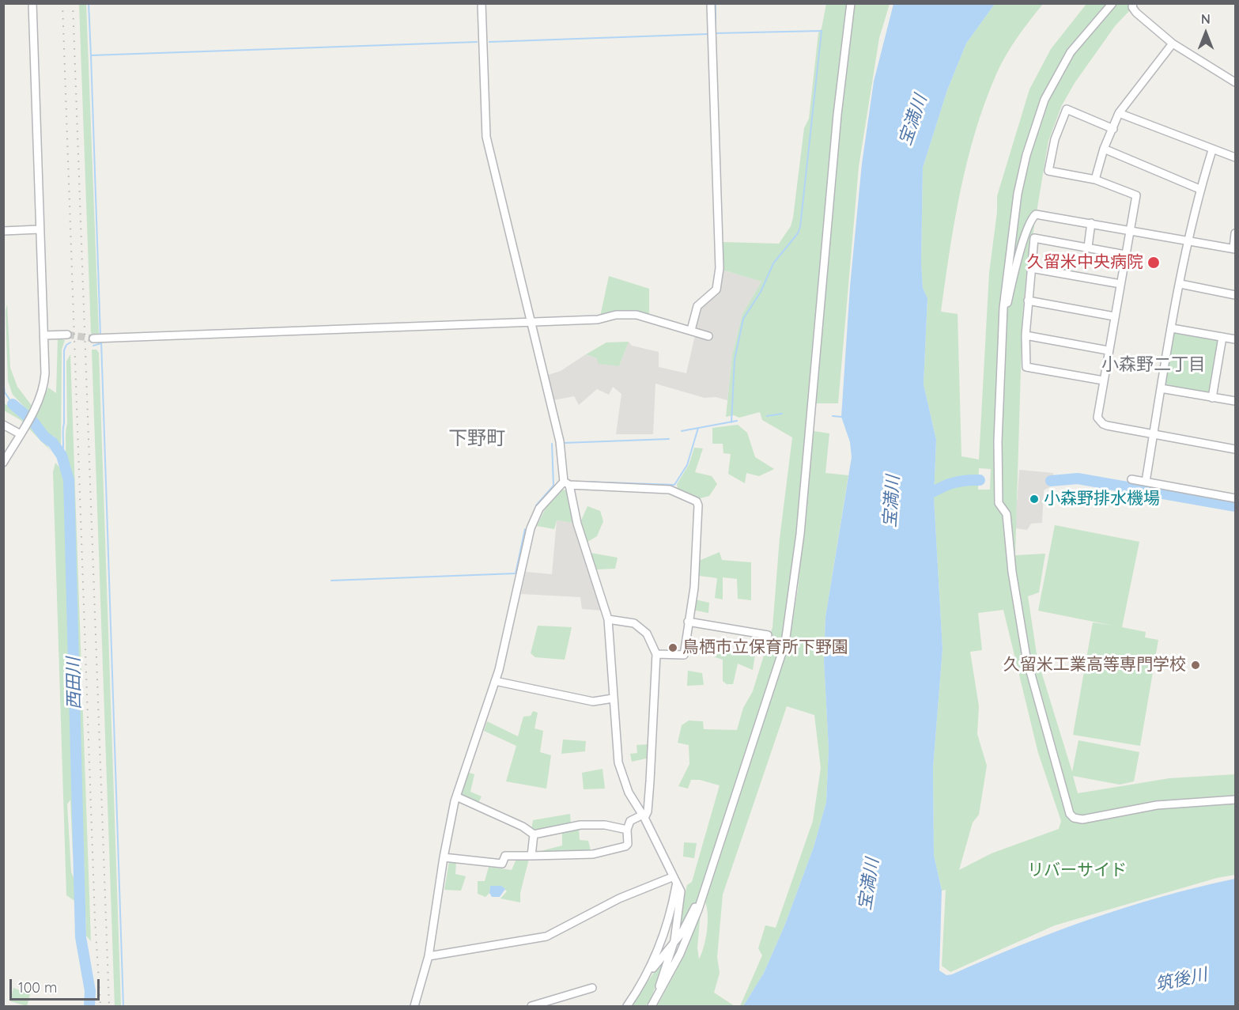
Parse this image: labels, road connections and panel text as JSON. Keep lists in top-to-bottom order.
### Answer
{
  "districts": ["小森野二丁目", "下野町"],
  "water": ["宝満川", "西田川", "筑後川"],
  "parks": ["リバーサイド"],
  "places": [
    "久留米中央病院",
    "小森野排水機場",
    "鳥栖市立保育所下野園",
    "久留米工業高等専門学校"
  ],
  "scale_bar": "100 m",
  "north": "top"
}
